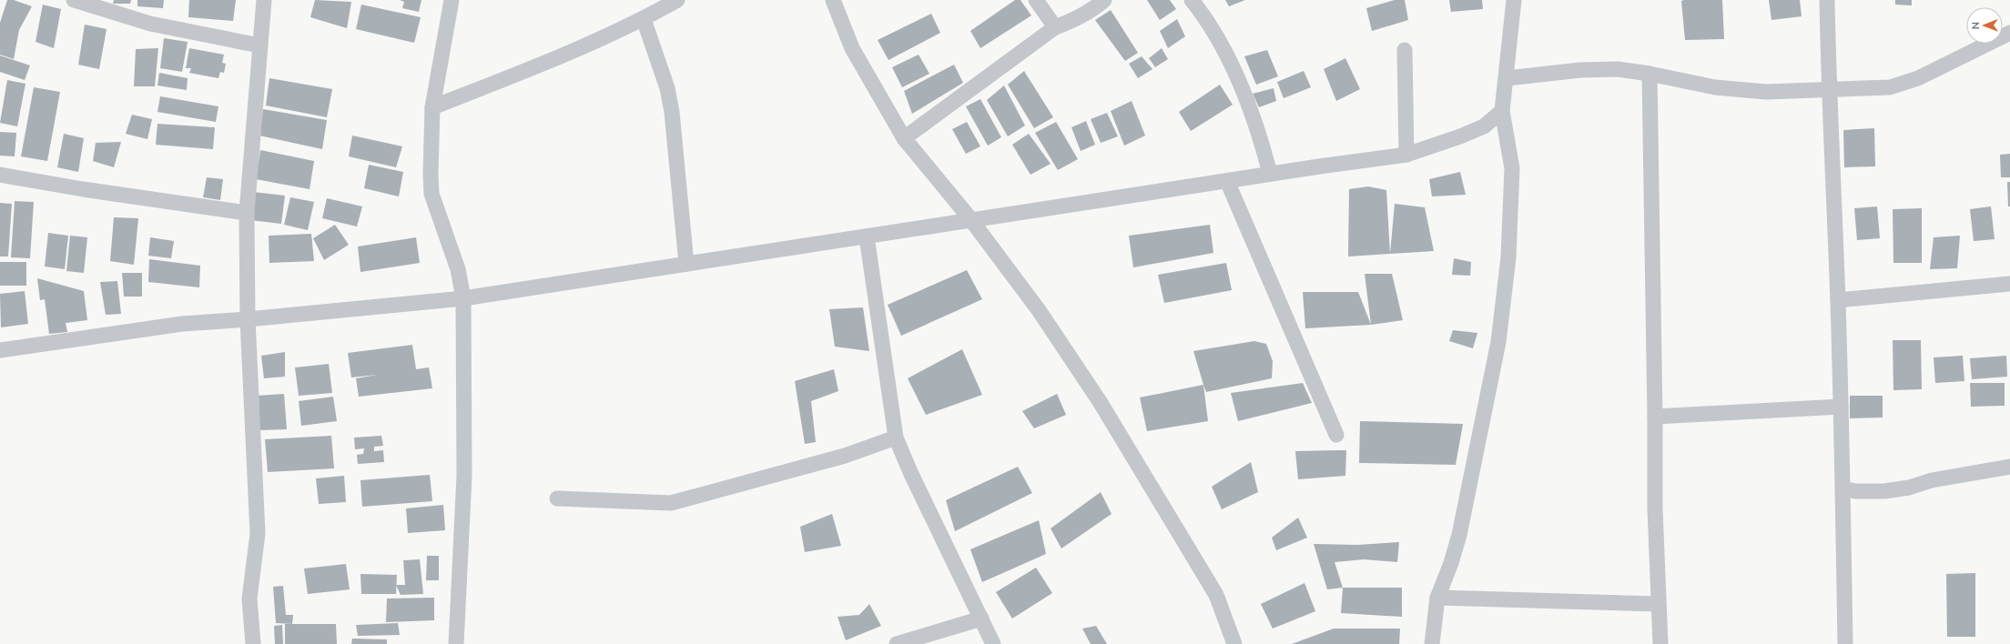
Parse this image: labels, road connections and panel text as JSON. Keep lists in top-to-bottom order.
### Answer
{
  "north": "left"
}
